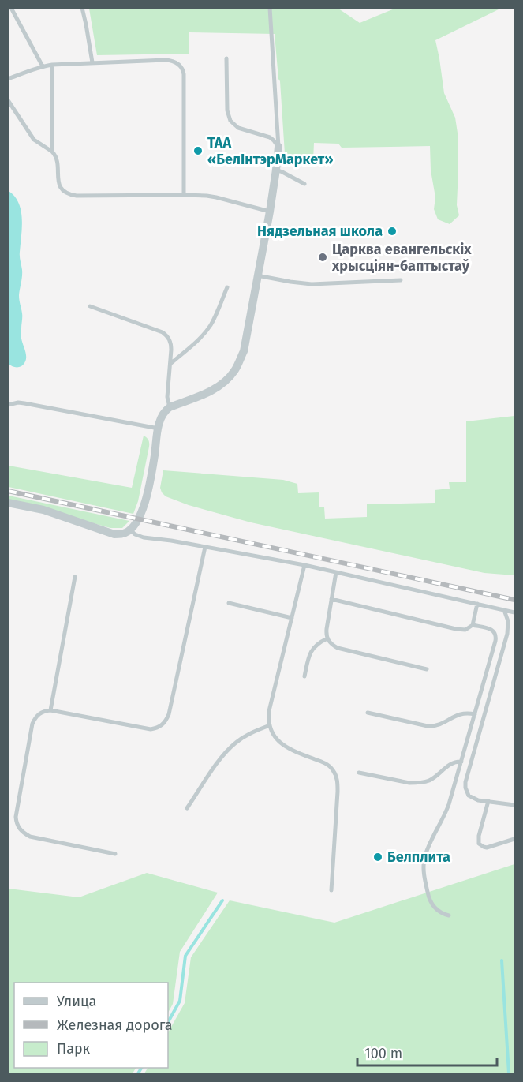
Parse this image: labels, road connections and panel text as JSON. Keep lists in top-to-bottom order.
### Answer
{
  "places": [
    "ТАА «БелІнтэрМаркет»",
    "Нядзельная школа",
    "Царква евангельскіх хрысціян-баптыстаў",
    "Белплита"
  ],
  "legend": ["Улица", "Железная дорога", "Парк"],
  "scale_bar": "100 m"
}
